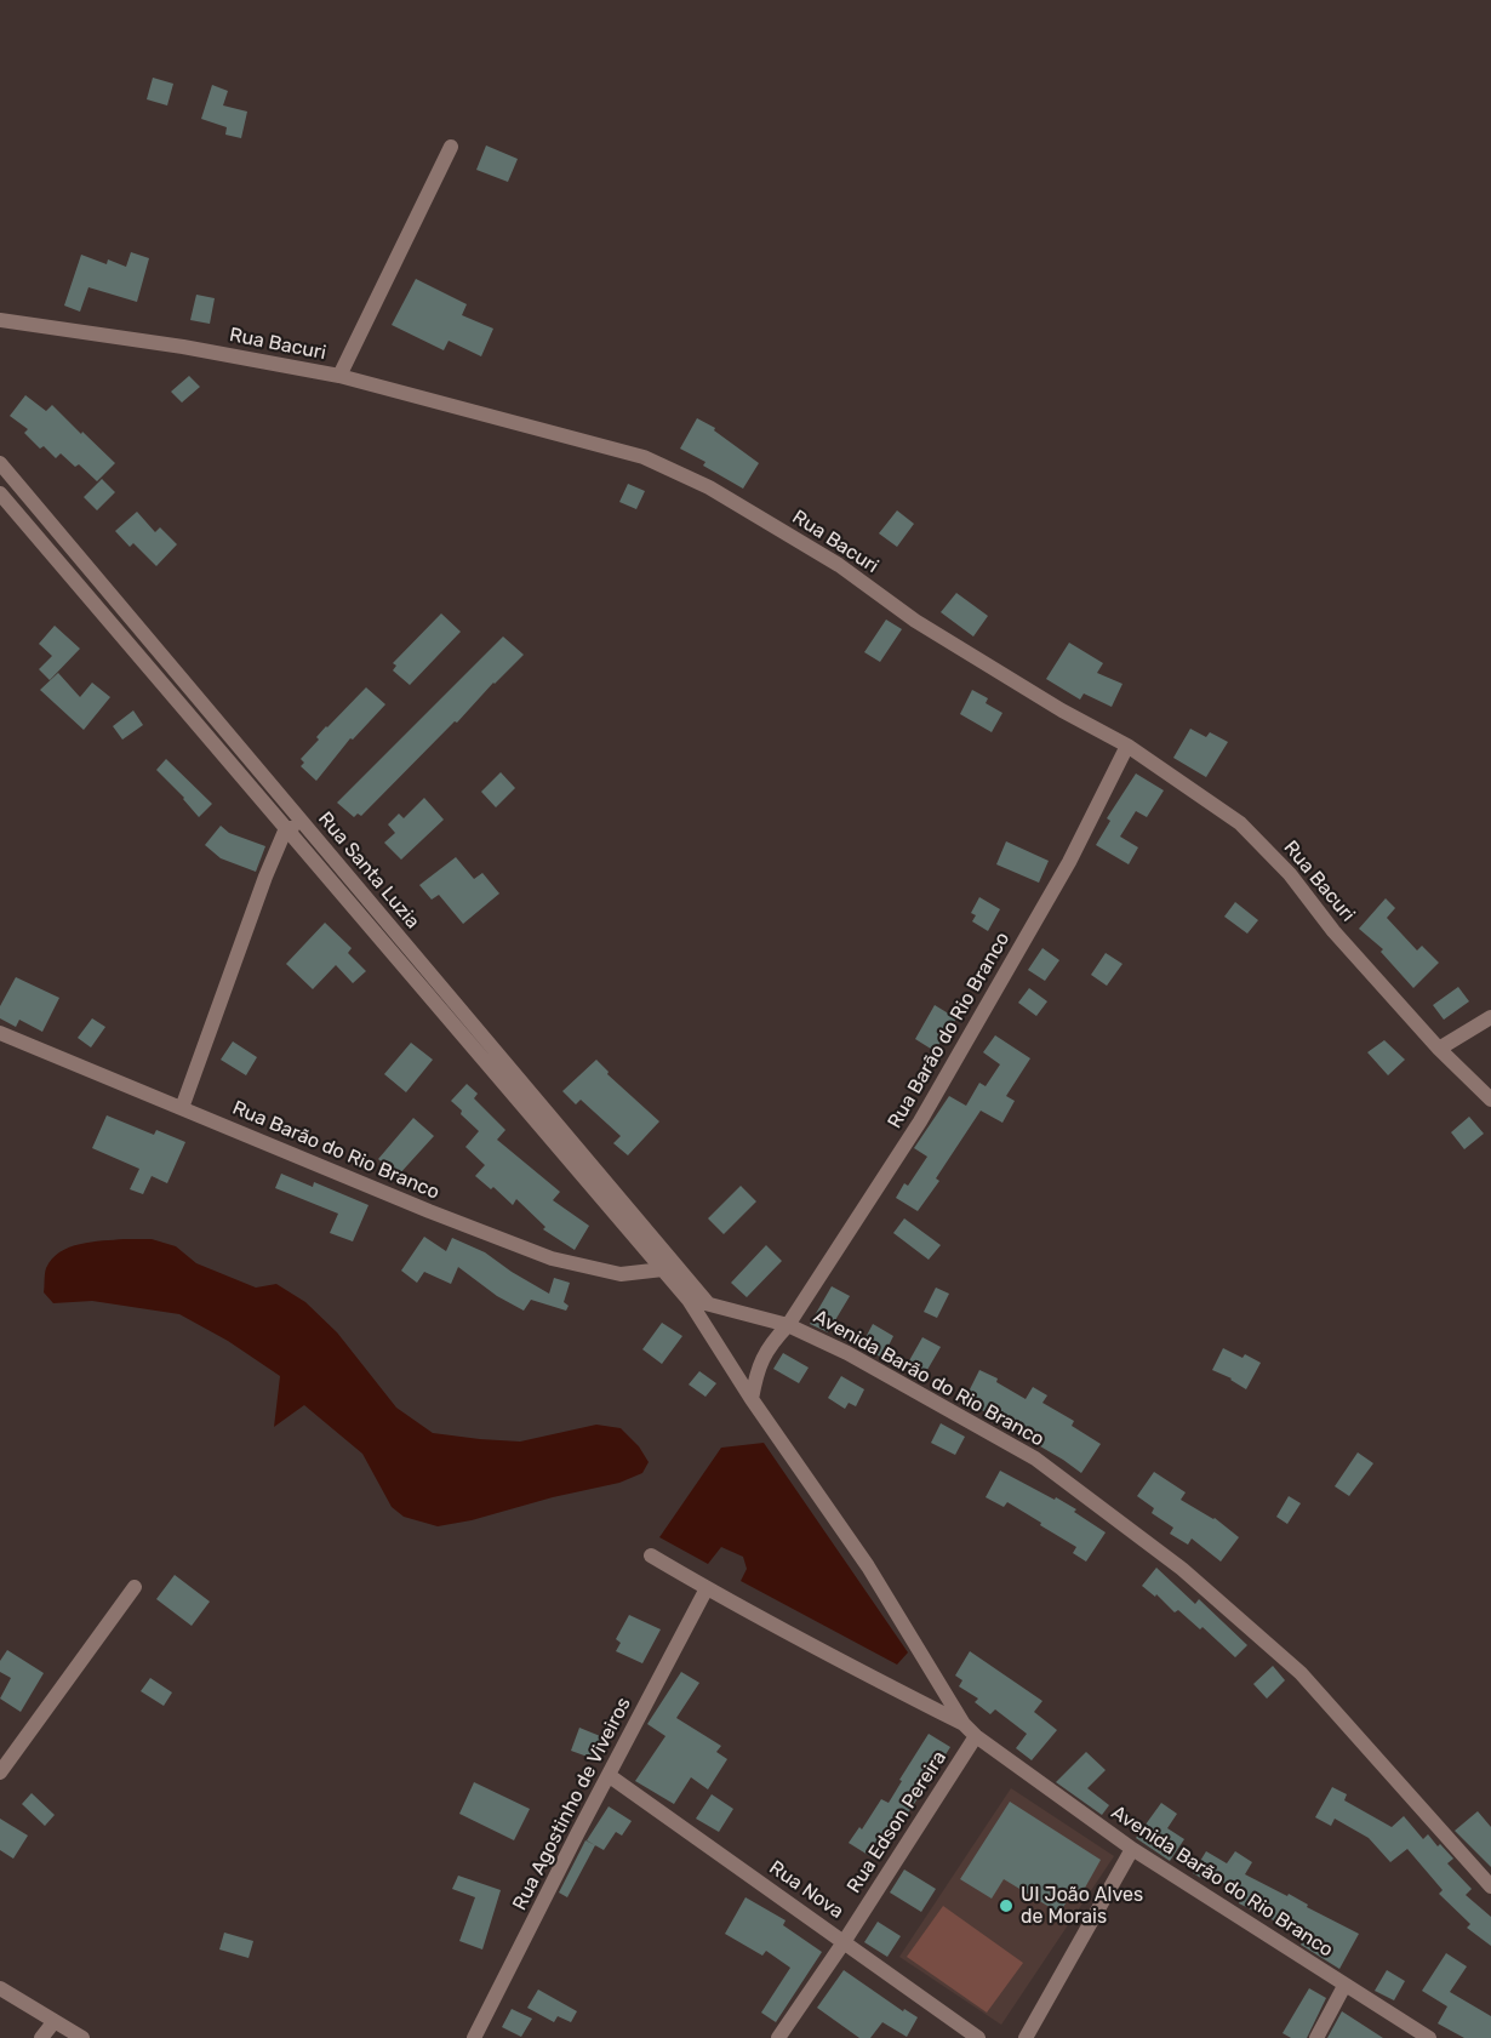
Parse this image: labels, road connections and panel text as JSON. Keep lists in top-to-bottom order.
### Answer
{
  "streets": {
    "street": [
      "Rua Bacuri",
      "Rua Santa Luzia",
      "Rua Barão do Rio Branco",
      "Avenida Barão do Rio Branco",
      "Rua Agostinho de Viveiros",
      "Rua Edson Pereira",
      "Rua Nova"
    ]
  },
  "crossings": [
    ["Rua Bacuri", "Rua Barão do Rio Branco"],
    ["Rua Santa Luzia", "Rua Barão do Rio Branco"],
    ["Rua Santa Luzia", "Avenida Barão do Rio Branco"],
    ["Rua Barão do Rio Branco", "Avenida Barão do Rio Branco"],
    ["Avenida Barão do Rio Branco", "Rua Agostinho de Viveiros"],
    ["Avenida Barão do Rio Branco", "Rua Edson Pereira"],
    ["Rua Agostinho de Viveiros", "Rua Nova"],
    ["Rua Edson Pereira", "Rua Nova"]
  ],
  "places": ["UI João Alves de Morais"]
}
